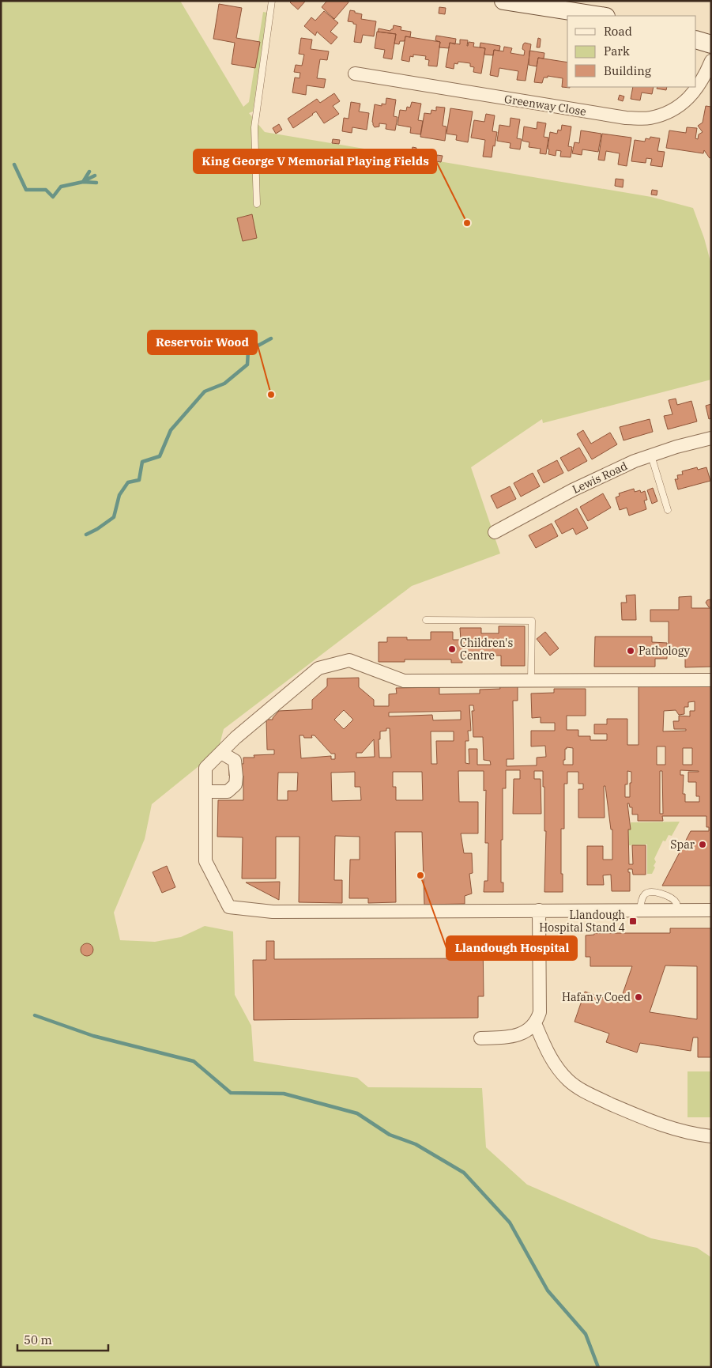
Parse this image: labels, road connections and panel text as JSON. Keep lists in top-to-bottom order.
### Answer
{
  "streets": {
    "street": ["Greenway Close", "Lewis Road"]
  },
  "places": {
    "other": [
      "King George V Memorial Playing Fields",
      "Reservoir Wood",
      "Children's Centre",
      "Pathology",
      "Spar",
      "Llandough Hospital",
      "Hafan y Coed"
    ],
    "transit": ["Llandough Hospital Stand 4"]
  },
  "legend": ["Road", "Park", "Building"],
  "scale_bar": "50 m"
}
